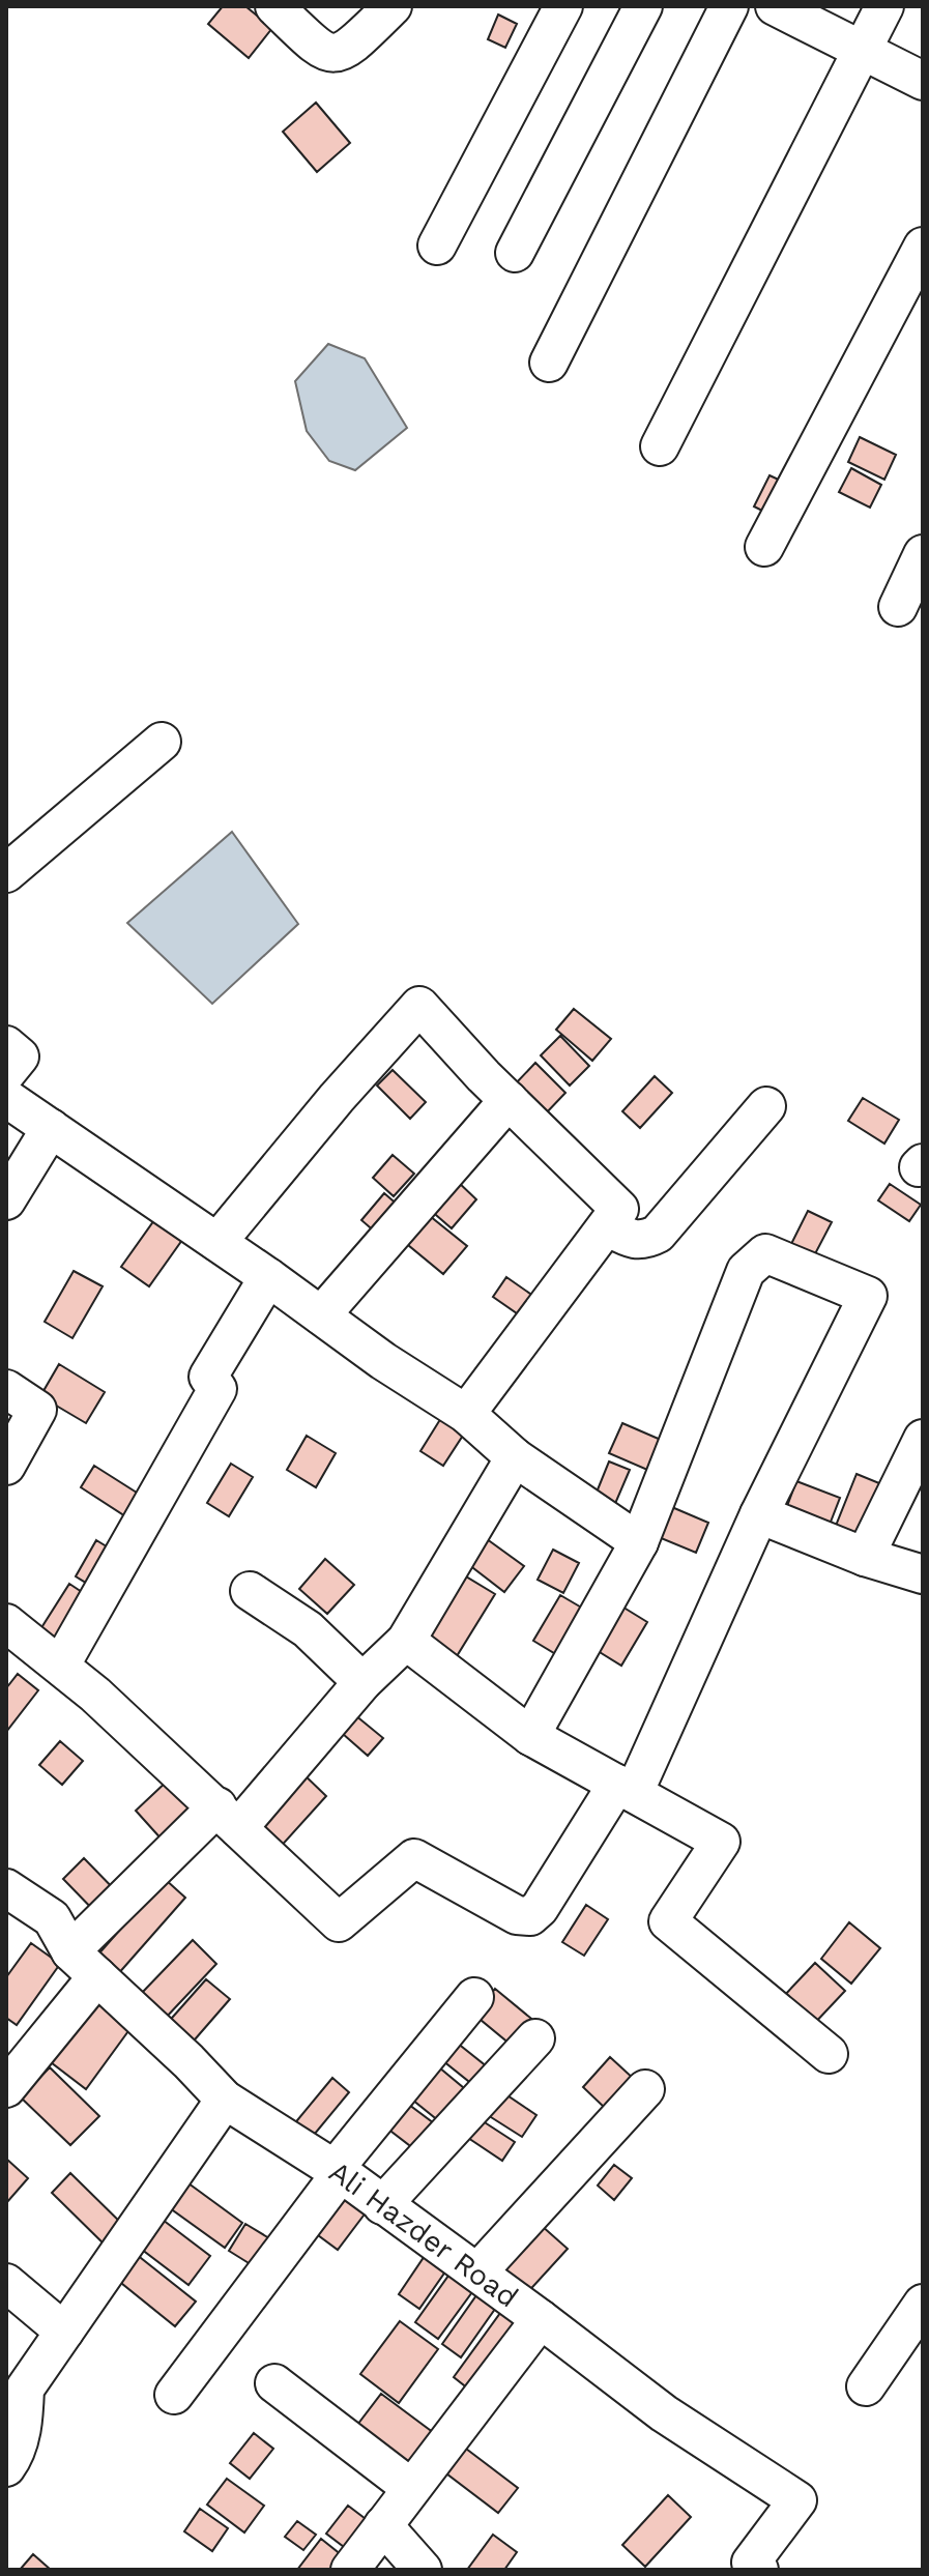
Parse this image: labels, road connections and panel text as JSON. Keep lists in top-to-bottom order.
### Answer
{
  "streets": {
    "street": ["Ali Hazder Road"]
  }
}
